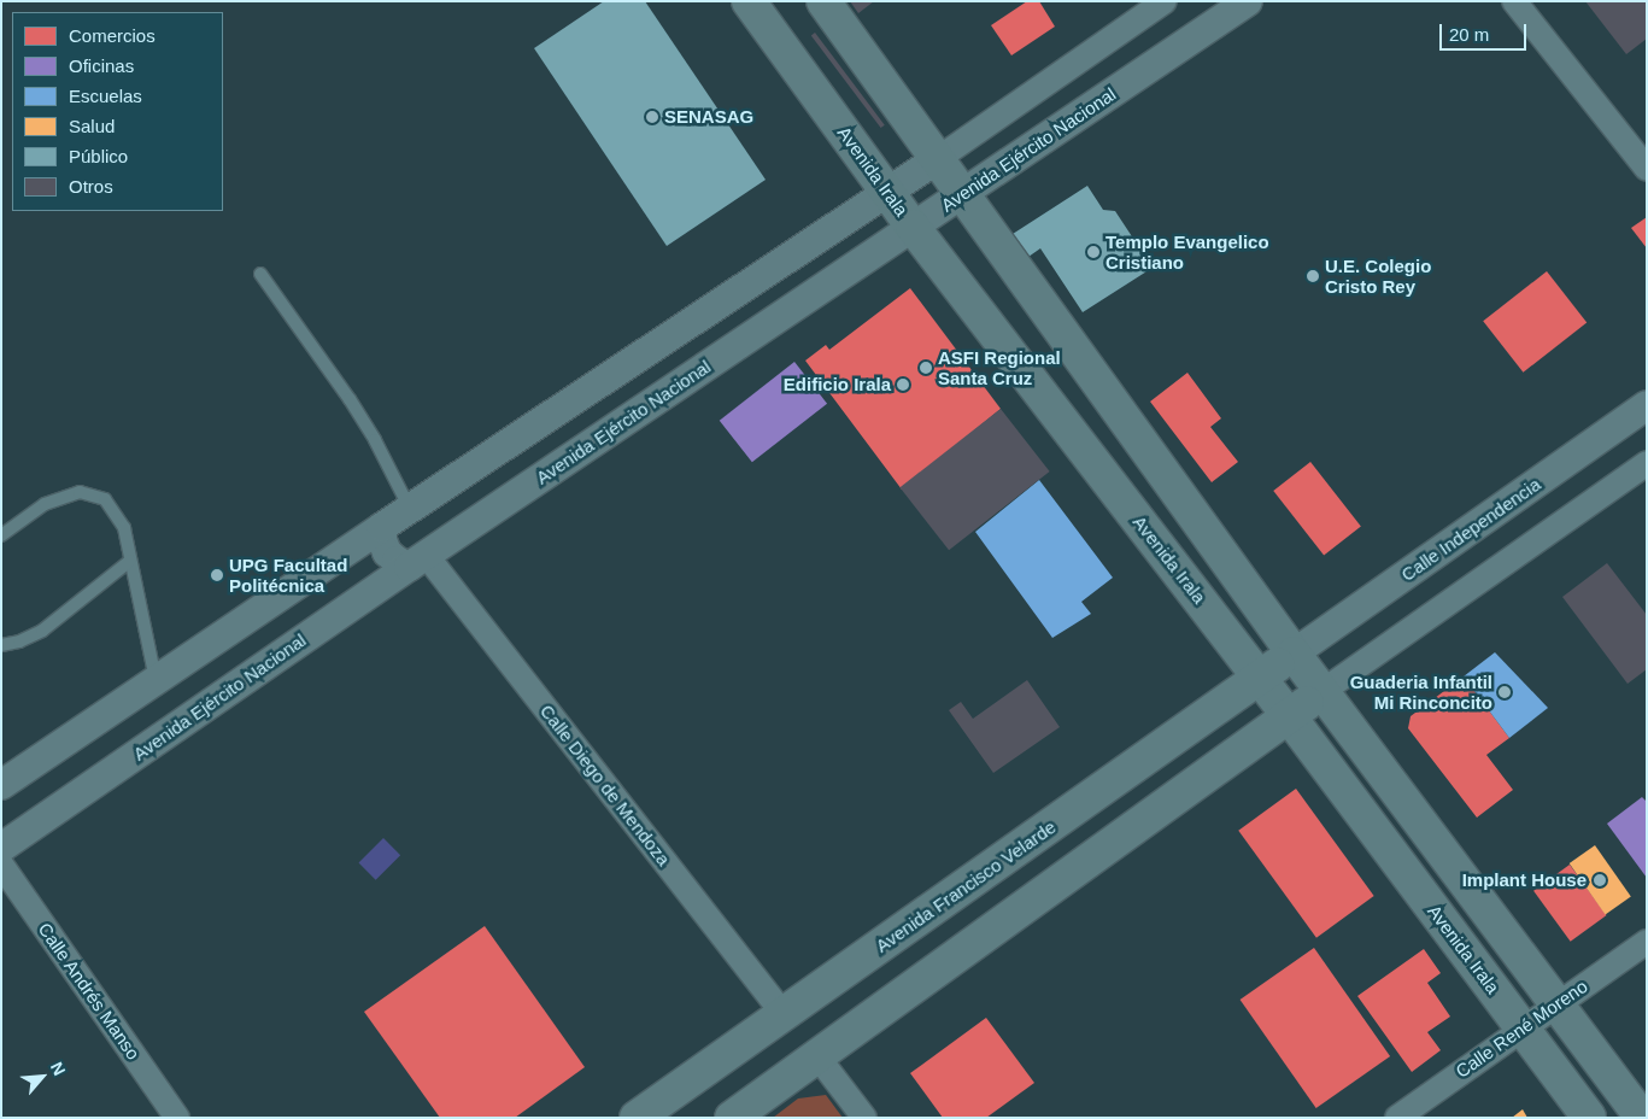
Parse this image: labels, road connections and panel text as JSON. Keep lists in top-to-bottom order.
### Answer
{
  "streets": {
    "main road": ["Avenida Irala", "Avenida Francisco Velarde"],
    "street": [
      "Avenida Ejército Nacional",
      "Calle Independencia",
      "Calle Diego de Mendoza",
      "Calle Andrés Manso",
      "Calle René Moreno"
    ]
  },
  "crossings": [
    ["Avenida Ejército Nacional", "Avenida Irala"],
    ["Avenida Ejército Nacional", "Calle Diego de Mendoza"],
    ["Avenida Ejército Nacional", "Calle Andrés Manso"],
    ["Avenida Irala", "Avenida Francisco Velarde"],
    ["Avenida Irala", "Calle René Moreno"],
    ["Calle Independencia", "Avenida Francisco Velarde"],
    ["Calle Diego de Mendoza", "Avenida Francisco Velarde"]
  ],
  "places": [
    "SENASAG",
    "Templo Evangelico Cristiano",
    "U.E. Colegio Cristo Rey",
    "ASFI Regional Santa Cruz",
    "Edificio Irala",
    "UPG Facultad Politécnica",
    "Guaderia Infantil Mi Rinconcito",
    "Implant House"
  ],
  "legend": [
    "Comercios",
    "Oficinas",
    "Escuelas",
    "Salud",
    "Público",
    "Otros"
  ],
  "scale_bar": "20 m",
  "north": "top right"
}
